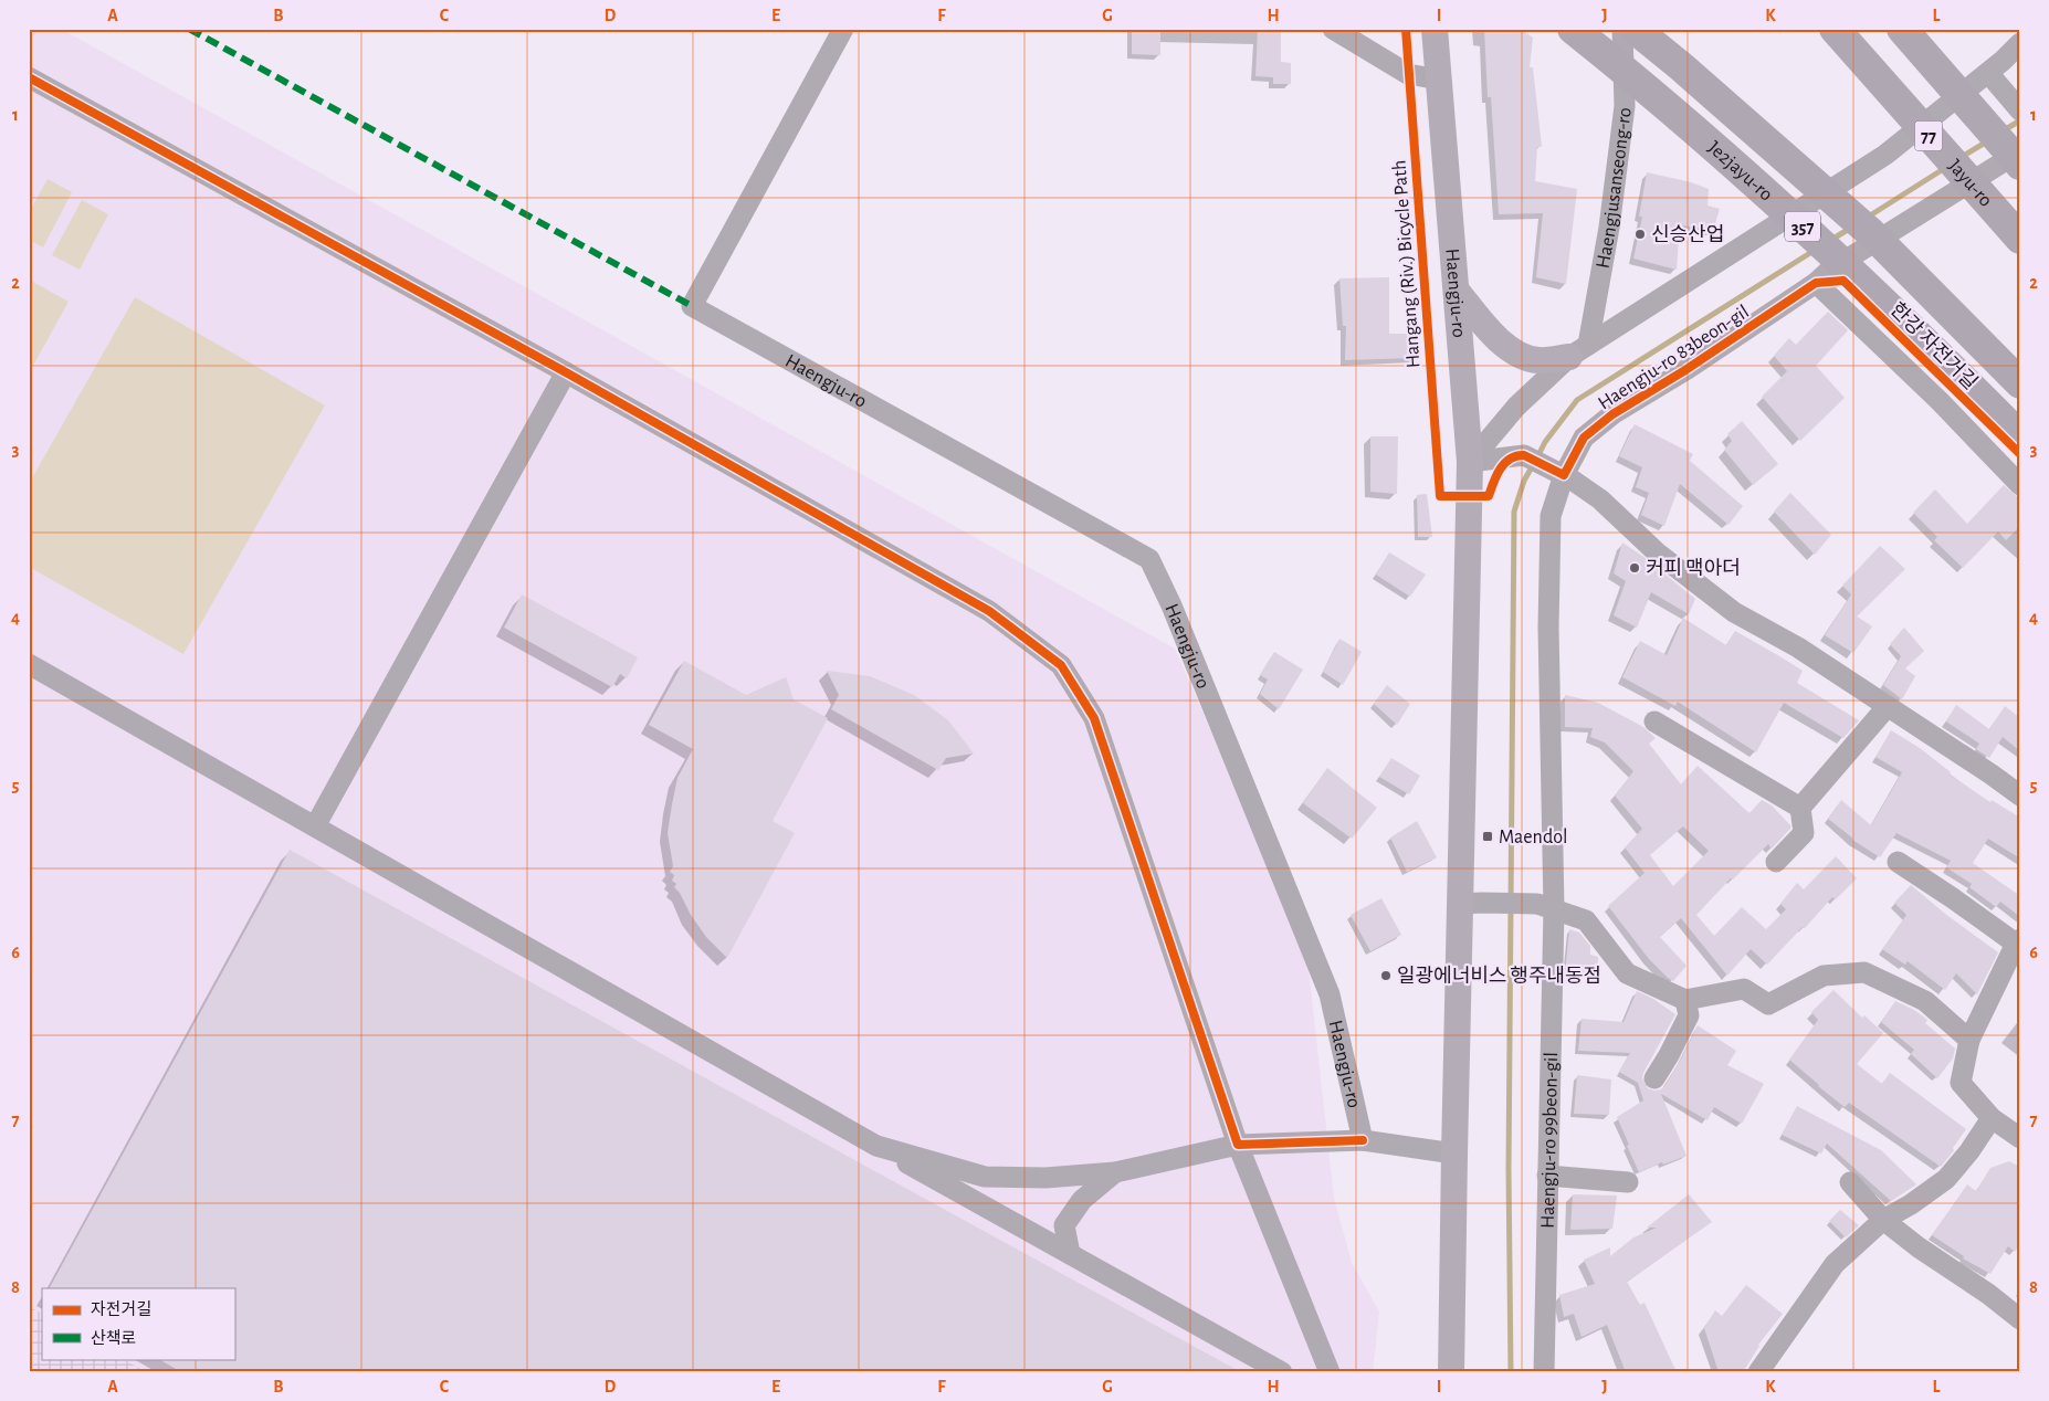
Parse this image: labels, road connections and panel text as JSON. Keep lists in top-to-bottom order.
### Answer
{
  "streets": {
    "highway": [
      "77",
      "Je2jayu-ro",
      "Jayu-ro",
      "357"
    ],
    "main road": ["Haengju-ro"],
    "street": ["Haengjusanseong-ro", "Haengju-ro 83beon-gil", "Haengju-ro 99beon-gil"],
    "cycle path": ["Hangang (Riv.) Bicycle Path"]
  },
  "crossings": [
    ["Haengju-ro 83beon-gil", "Haengju-ro 99beon-gil"]
  ],
  "places": {
    "other": ["신승산업", "커피 맥아더", "일광에너비스 행주내동점"],
    "transit": ["Maendol"]
  },
  "legend": ["자전거길", "산책로"],
  "grid": {
    "columns": [
      "A",
      "B",
      "C",
      "D",
      "E",
      "F",
      "G",
      "H",
      "I",
      "J",
      "K",
      "L"
    ],
    "rows": [
      "1",
      "2",
      "3",
      "4",
      "5",
      "6",
      "7",
      "8"
    ]
  }
}
